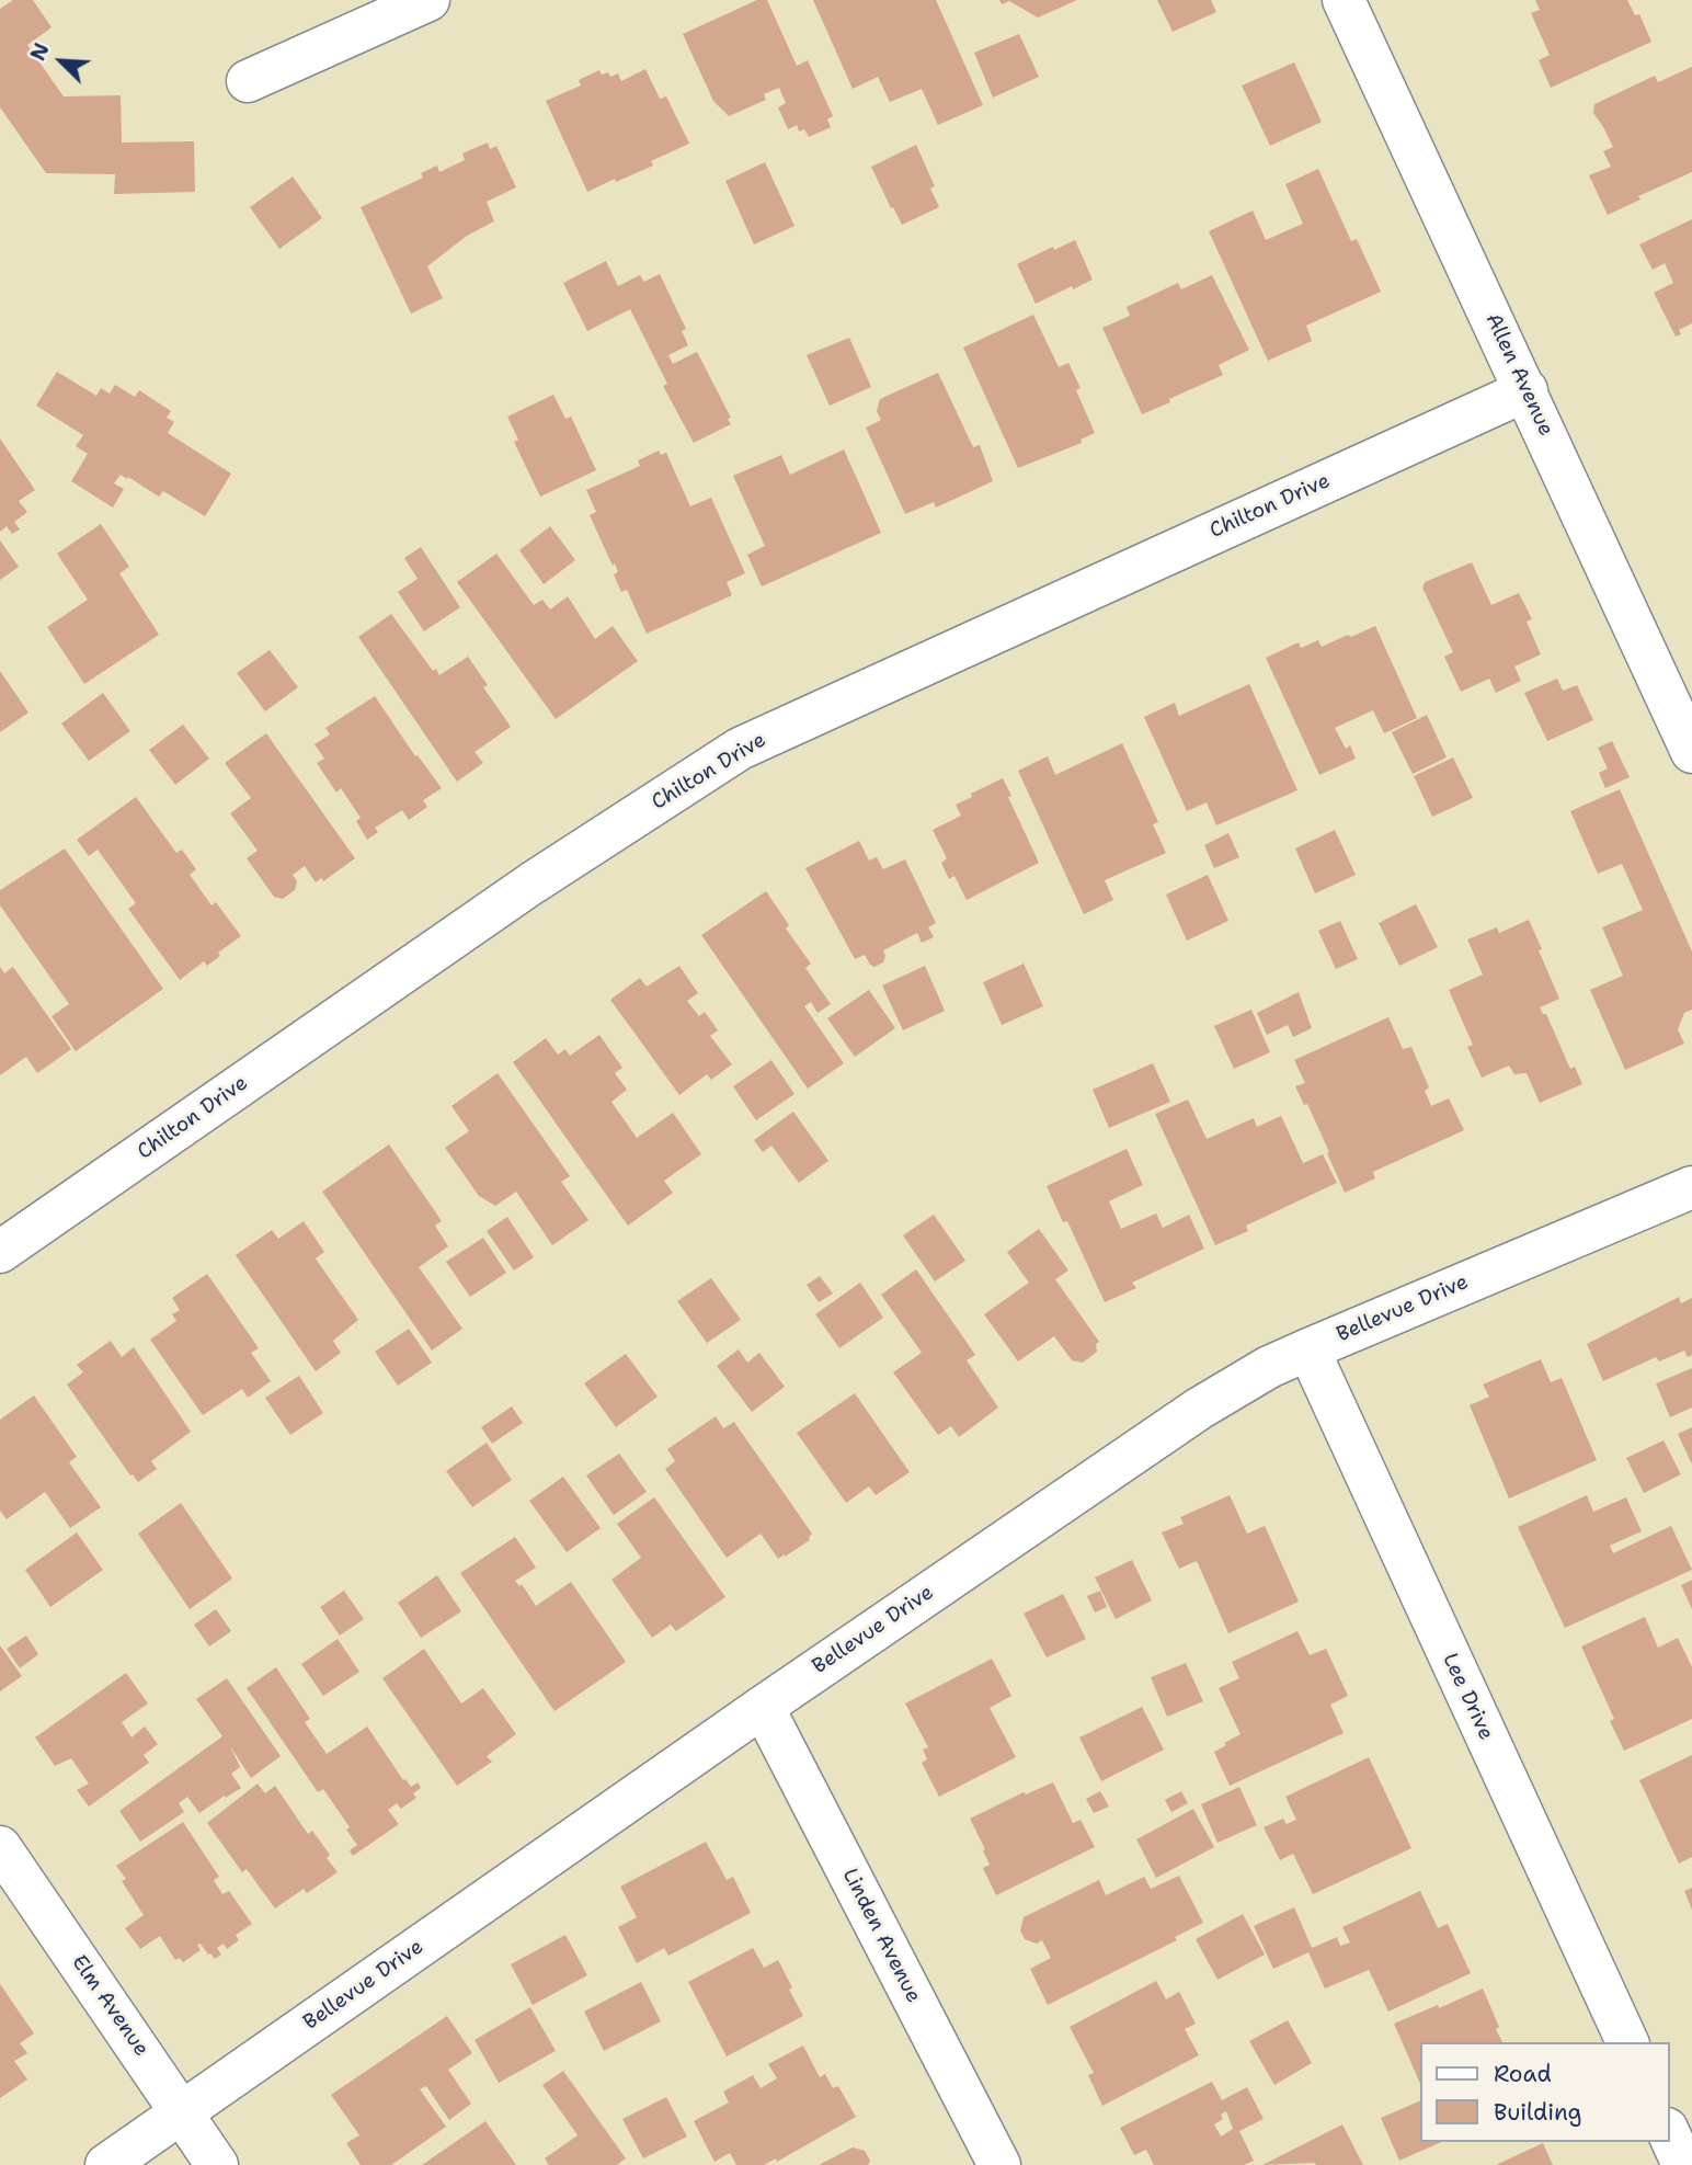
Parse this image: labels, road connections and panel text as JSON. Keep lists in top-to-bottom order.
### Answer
{
  "streets": {
    "street": [
      "Allen Avenue",
      "Chilton Drive",
      "Bellevue Drive",
      "Lee Drive",
      "Linden Avenue",
      "Elm Avenue"
    ]
  },
  "crossings": [
    ["Allen Avenue", "Chilton Drive"],
    ["Bellevue Drive", "Lee Drive"],
    ["Bellevue Drive", "Linden Avenue"],
    ["Bellevue Drive", "Elm Avenue"]
  ],
  "legend": ["Road", "Building"],
  "north": "top left"
}
